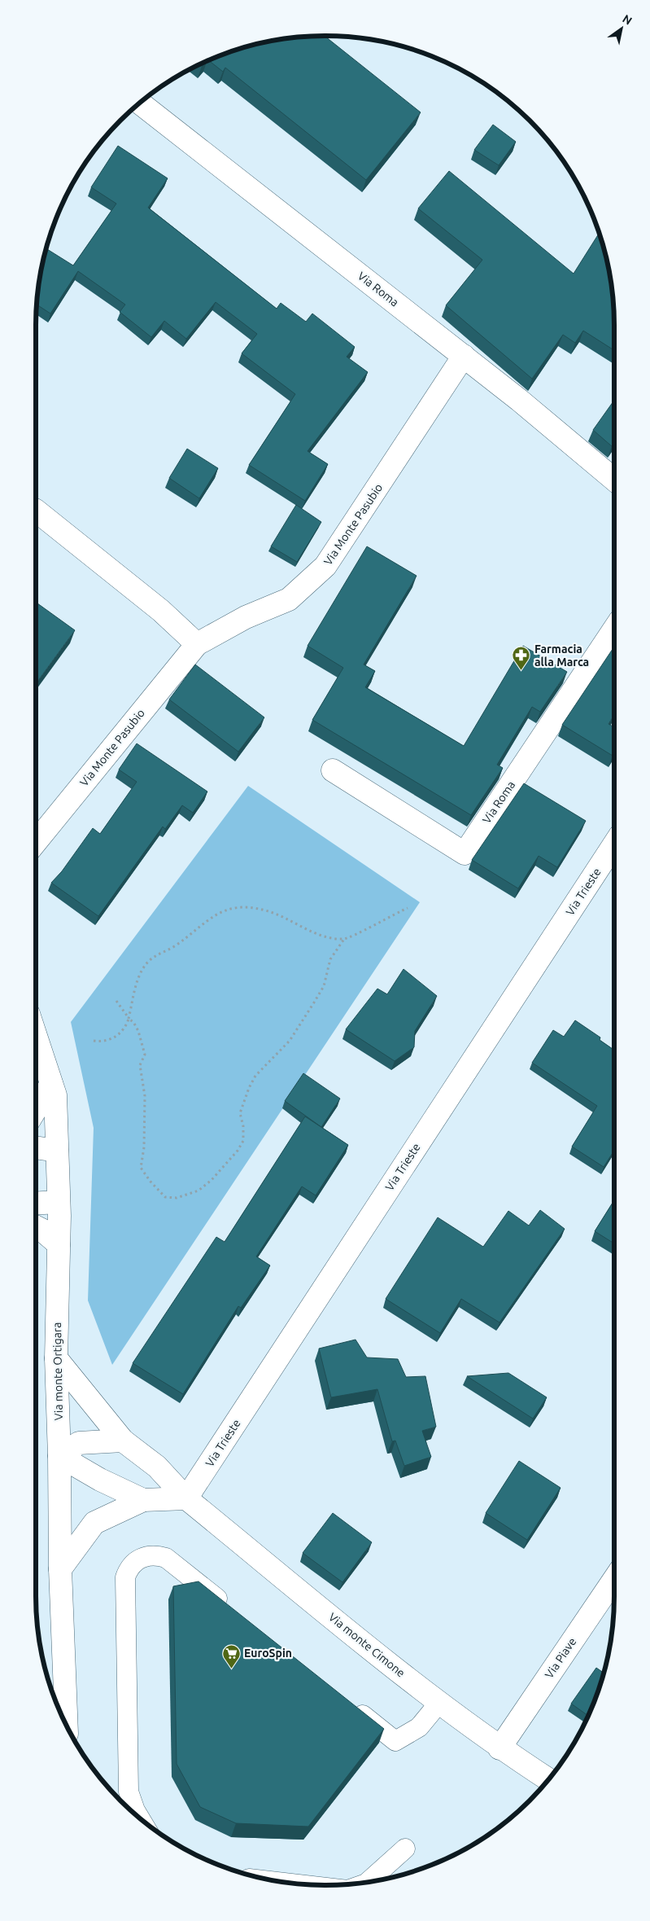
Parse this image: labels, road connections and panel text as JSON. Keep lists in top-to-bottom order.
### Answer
{
  "streets": {
    "street": [
      "Via Roma",
      "Via Monte Pasubio",
      "Via Trieste",
      "Via monte Ortigara",
      "Via monte Cimone",
      "Via Piave"
    ]
  },
  "crossings": [
    ["Via Roma", "Via Monte Pasubio"],
    ["Via Trieste", "Via monte Cimone"],
    ["Via monte Ortigara", "Via monte Cimone"],
    ["Via monte Cimone", "Via Piave"]
  ],
  "places": {
    "pharmacy": ["Farmacia alla Marca"],
    "supermarket": ["EuroSpin"]
  },
  "north": "top right"
}
